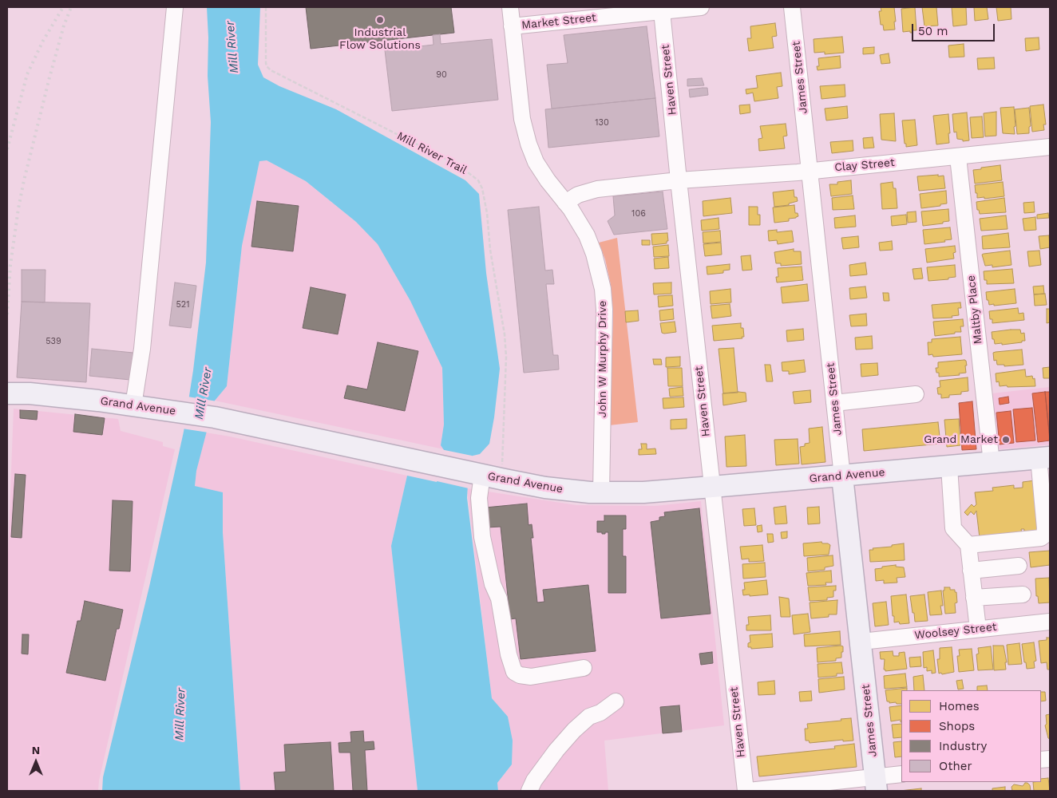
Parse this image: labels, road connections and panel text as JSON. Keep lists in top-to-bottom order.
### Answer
{
  "streets": {
    "main road": ["James Street", "Grand Avenue"],
    "street": [
      "Market Street",
      "Haven Street",
      "Clay Street",
      "Maltby Place",
      "John W Murphy Drive",
      "Woolsey Street"
    ],
    "path": ["Mill River Trail"]
  },
  "crossings": [
    ["Market Street", "Haven Street"],
    ["Market Street", "John W Murphy Drive"],
    ["James Street", "Clay Street"],
    ["James Street", "Grand Avenue"],
    ["James Street", "Woolsey Street"],
    ["Haven Street", "Clay Street"],
    ["Haven Street", "Grand Avenue"],
    ["Clay Street", "Maltby Place"],
    ["Clay Street", "John W Murphy Drive"],
    ["Maltby Place", "Grand Avenue"],
    ["John W Murphy Drive", "Grand Avenue"]
  ],
  "water": ["Mill River"],
  "places": ["Industrial Flow Solutions", "Grand Market"],
  "house_numbers": [
    "90",
    "130",
    "106",
    "521",
    "539"
  ],
  "legend": [
    "Homes",
    "Shops",
    "Industry",
    "Other"
  ],
  "scale_bar": "50 m",
  "north": "top"
}
